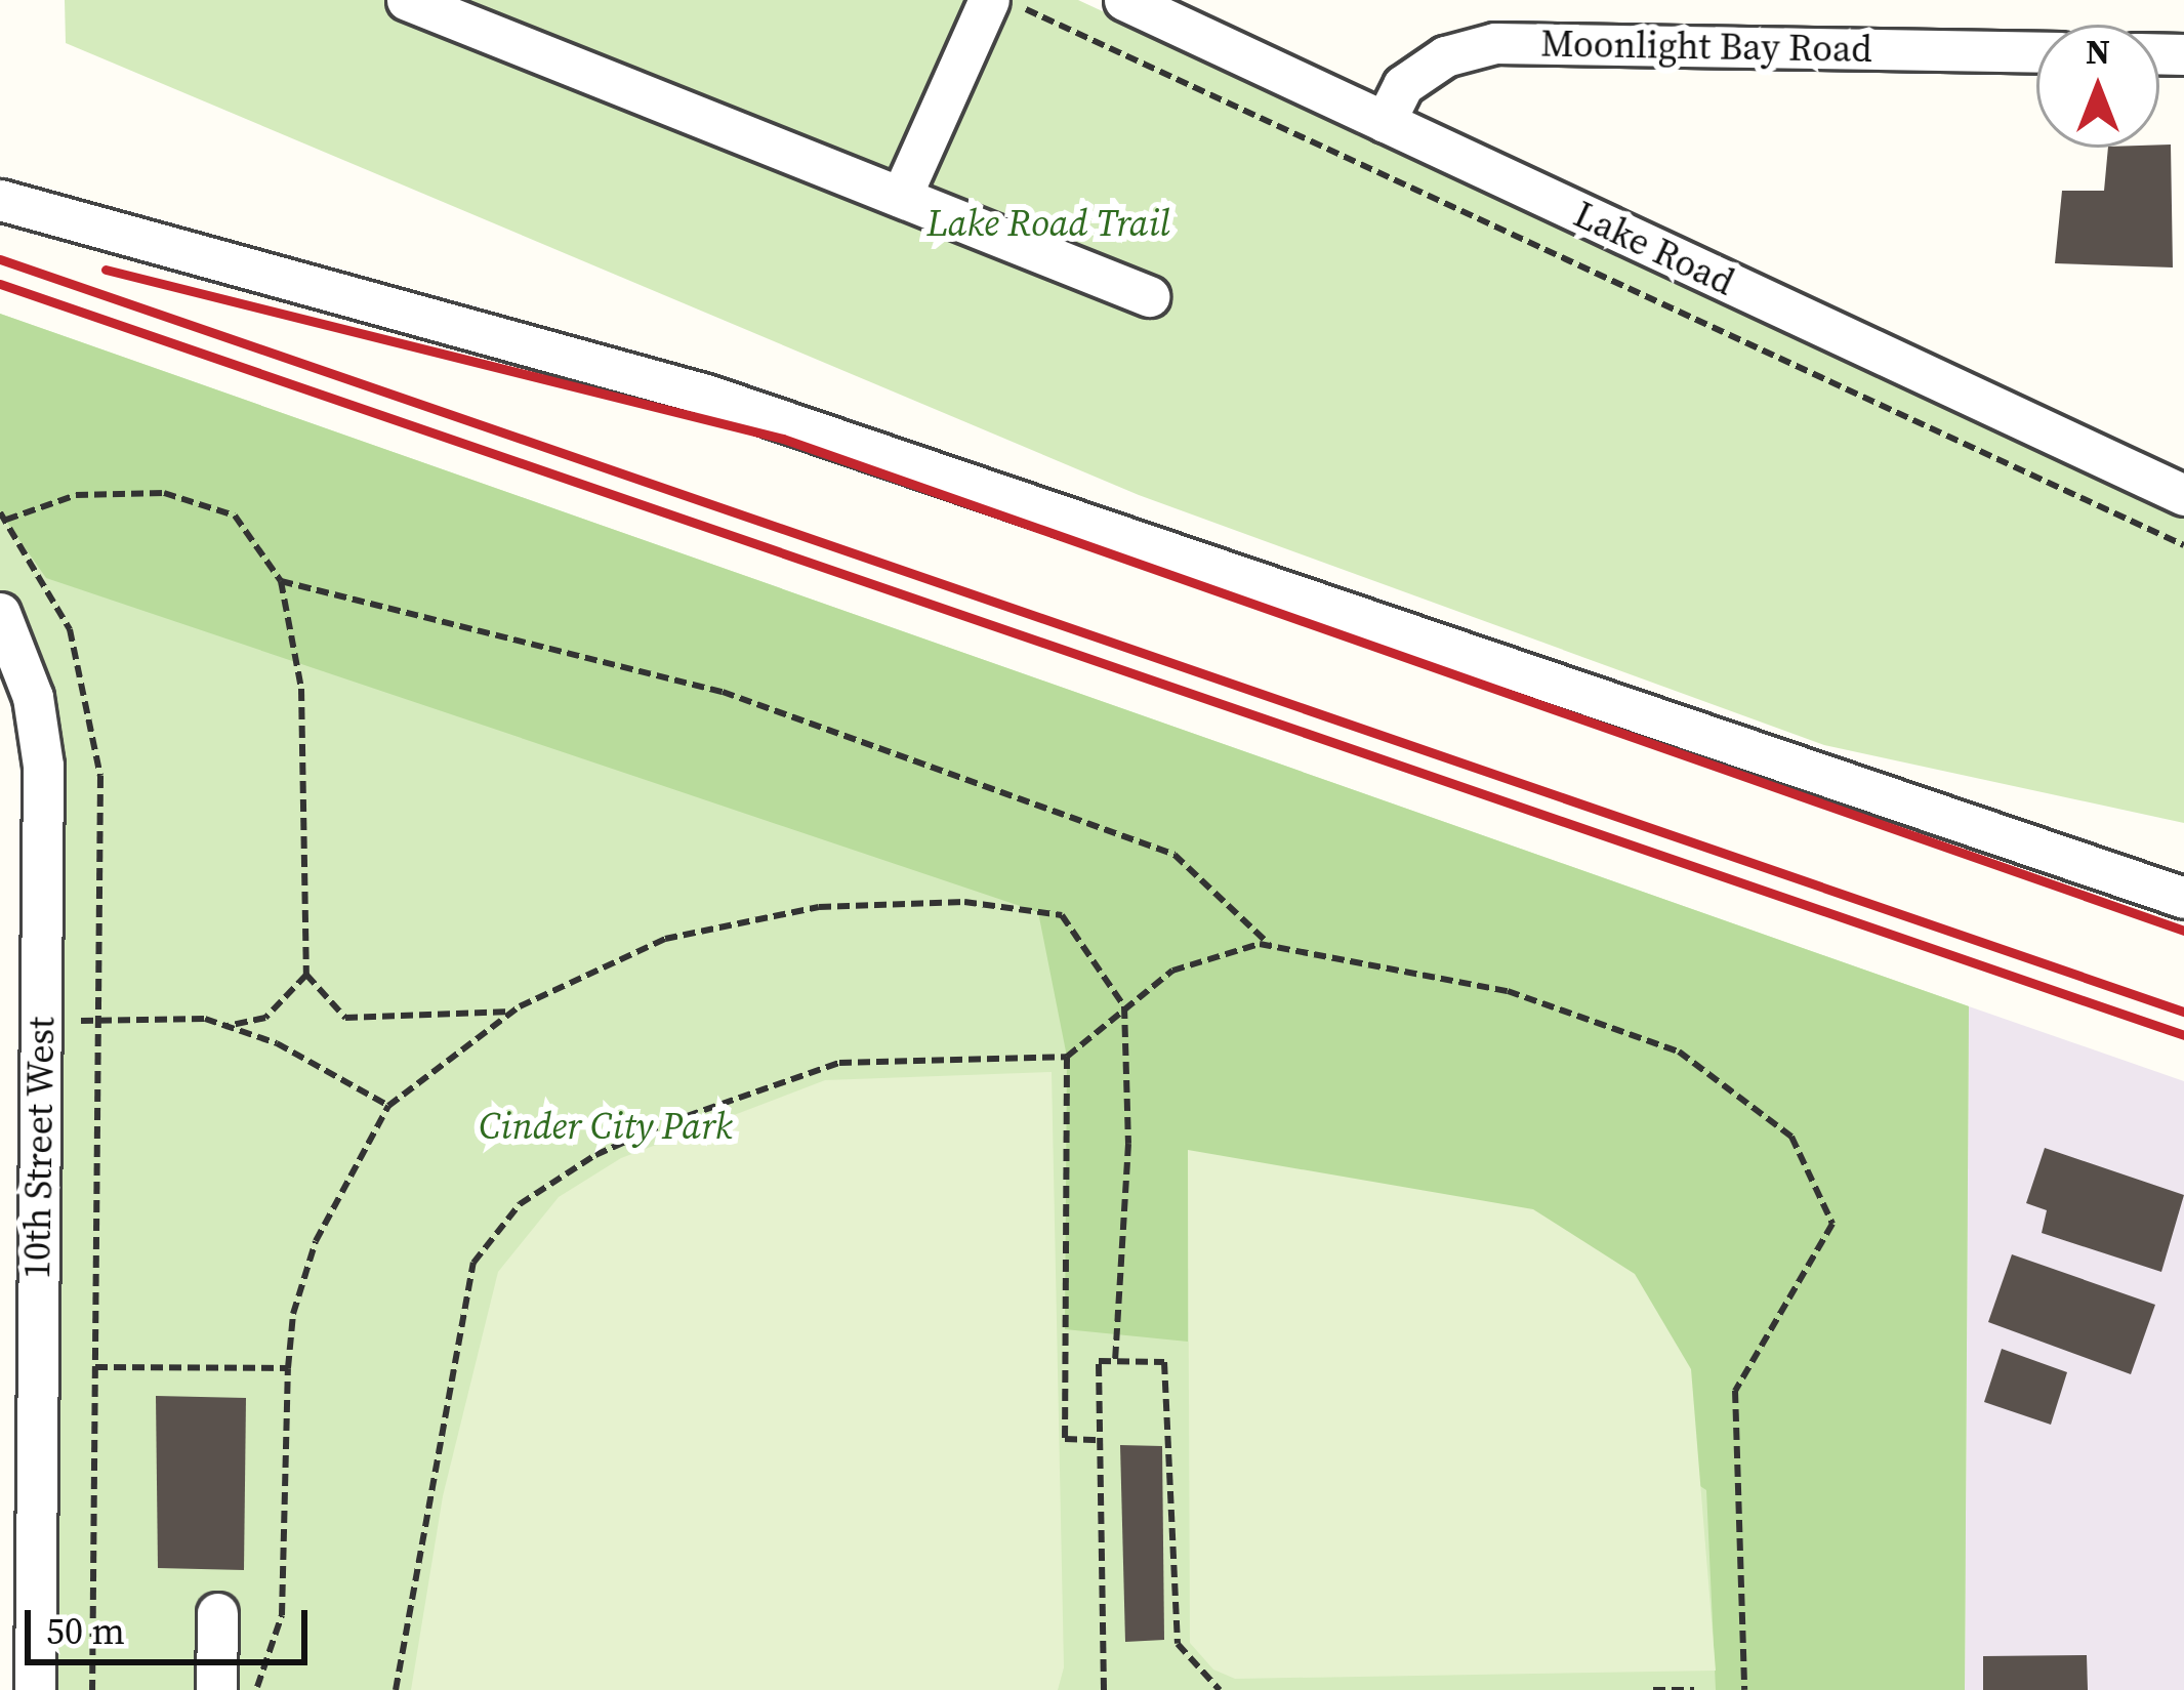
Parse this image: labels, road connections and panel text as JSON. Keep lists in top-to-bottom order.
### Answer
{
  "streets": {
    "street": ["Moonlight Bay Road", "Lake Road", "10th Street West"]
  },
  "crossings": [
    ["Moonlight Bay Road", "Lake Road"]
  ],
  "parks": ["Lake Road Trail", "Cinder City Park"],
  "scale_bar": "50 m",
  "north": "top"
}
